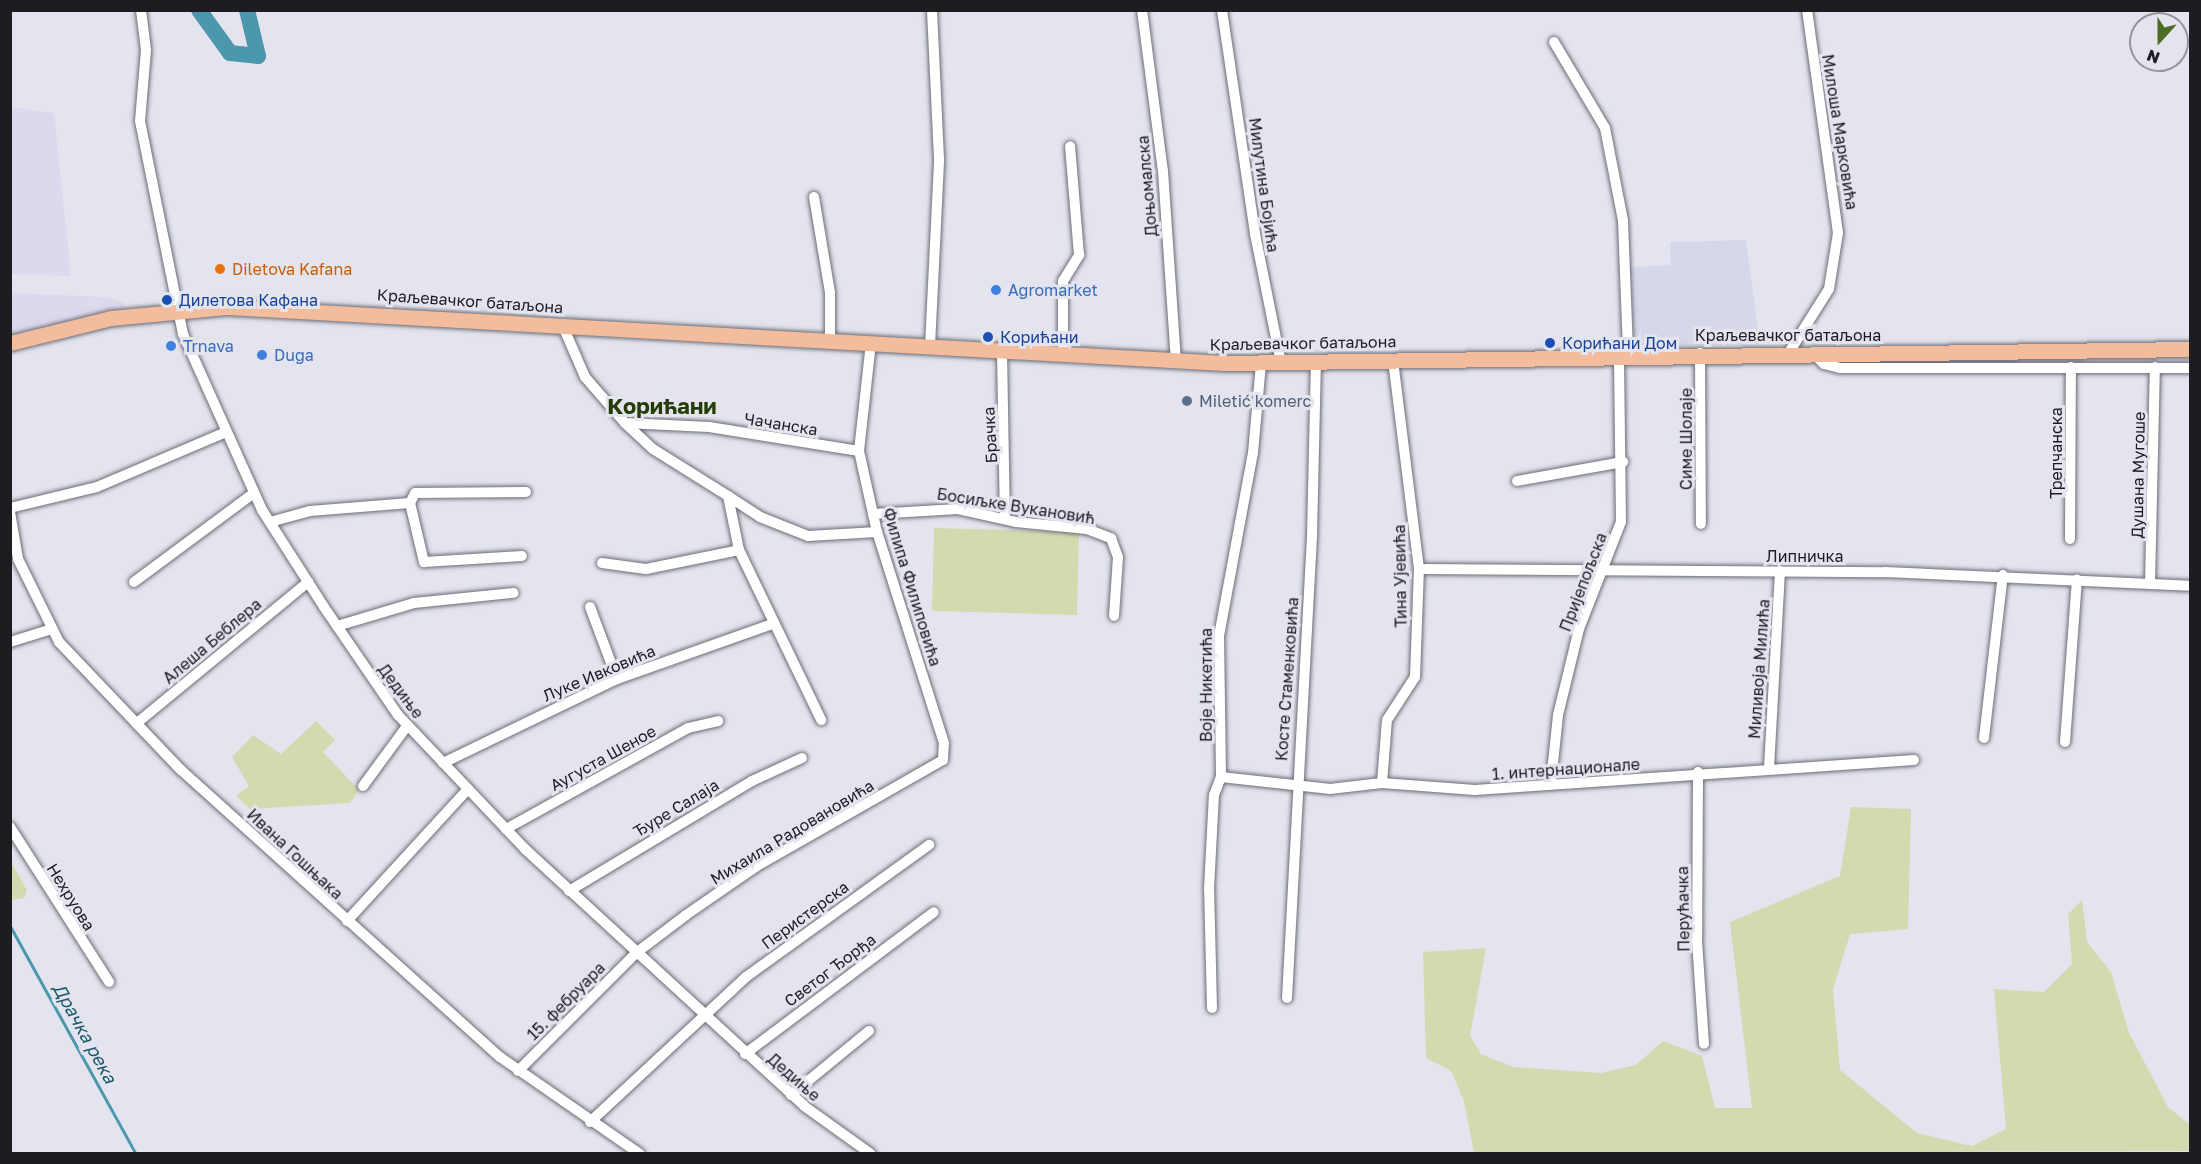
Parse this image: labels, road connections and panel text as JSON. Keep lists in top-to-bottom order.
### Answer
{
  "streets": {
    "main road": ["Краљевачког батаљона"],
    "street": [
      "Милоша Марковића",
      "Милутина Бојића",
      "Доњомалска",
      "Чачанска",
      "Брачка",
      "Симе Шолаје",
      "Трепчанска",
      "Душана Мугоше",
      "Босиљке Вукановић",
      "Липничка",
      "Тина Ујевића",
      "Пријепољска",
      "Филипа Филиповића",
      "Алеша Беблера",
      "Миливоја Милића",
      "Луке Ивковића",
      "Косте Стаменковића",
      "Воје Никетића",
      "Дедиње",
      "Аугуста Шеное",
      "1. интернационале",
      "Ђуре Салаја",
      "Михаила Радовановића",
      "Ивана Гошњака",
      "Нехруова",
      "Перућачка",
      "Перистерска",
      "Светог Ђорђа",
      "15. фебруара"
    ]
  },
  "crossings": [
    ["Милоша Марковића", "Краљевачког батаљона"],
    ["Милутина Бојића", "Краљевачког батаљона"],
    ["Доњомалска", "Краљевачког батаљона"],
    ["Краљевачког батаљона", "Брачка"],
    ["Краљевачког батаљона", "Симе Шолаје"],
    ["Краљевачког батаљона", "Тина Ујевића"],
    ["Краљевачког батаљона", "Пријепољска"],
    ["Краљевачког батаљона", "Филипа Филиповића"],
    ["Краљевачког батаљона", "Косте Стаменковића"],
    ["Краљевачког батаљона", "Воје Никетића"],
    ["Краљевачког батаљона", "Дедиње"],
    ["Чачанска", "Филипа Филиповића"],
    ["Брачка", "Босиљке Вукановић"],
    ["Душана Мугоше", "Липничка"],
    ["Босиљке Вукановић", "Филипа Филиповића"],
    ["Липничка", "Тина Ујевића"],
    ["Липничка", "Пријепољска"],
    ["Липничка", "Миливоја Милића"],
    ["Тина Ујевића", "1. интернационале"],
    ["Пријепољска", "1. интернационале"],
    ["Филипа Филиповића", "Михаила Радовановића"],
    ["Алеша Беблера", "Дедиње"],
    ["Алеша Беблера", "Ивана Гошњака"],
    ["Миливоја Милића", "1. интернационале"],
    ["Луке Ивковића", "Дедиње"],
    ["Косте Стаменковића", "1. интернационале"],
    ["Воје Никетића", "1. интернационале"],
    ["Дедиње", "Аугуста Шеное"],
    ["Дедиње", "Ђуре Салаја"],
    ["Дедиње", "Михаила Радовановића"],
    ["Дедиње", "Перистерска"],
    ["Дедиње", "Светог Ђорђа"],
    ["Дедиње", "15. фебруара"],
    ["1. интернационале", "Перућачка"],
    ["Михаила Радовановића", "15. фебруара"],
    ["Ивана Гошњака", "15. фебруара"]
  ],
  "districts": ["Корићани"],
  "water": ["Драчка река"],
  "places": [
    "Diletova Kafana",
    "Agromarket",
    "Дилетова Кафана",
    "Корићани",
    "Корићани Дом",
    "Trnava",
    "Duga",
    "Miletić komerc"
  ],
  "north": "bottom"
}
